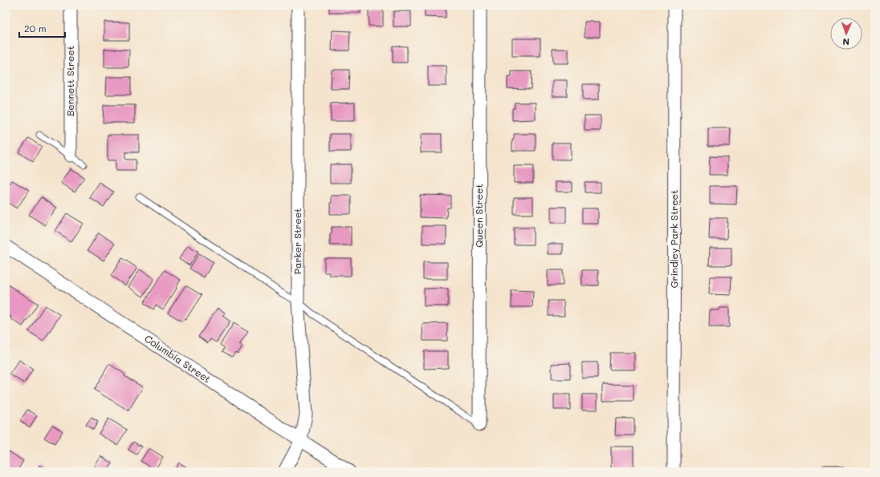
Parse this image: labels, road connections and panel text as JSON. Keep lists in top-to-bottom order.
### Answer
{
  "streets": {
    "street": [
      "Bennett Street",
      "Queen Street",
      "Grindley Park Street",
      "Parker Street",
      "Columbia Street"
    ]
  },
  "crossings": [
    ["Parker Street", "Columbia Street"]
  ],
  "scale_bar": "20 m",
  "north": "bottom"
}
